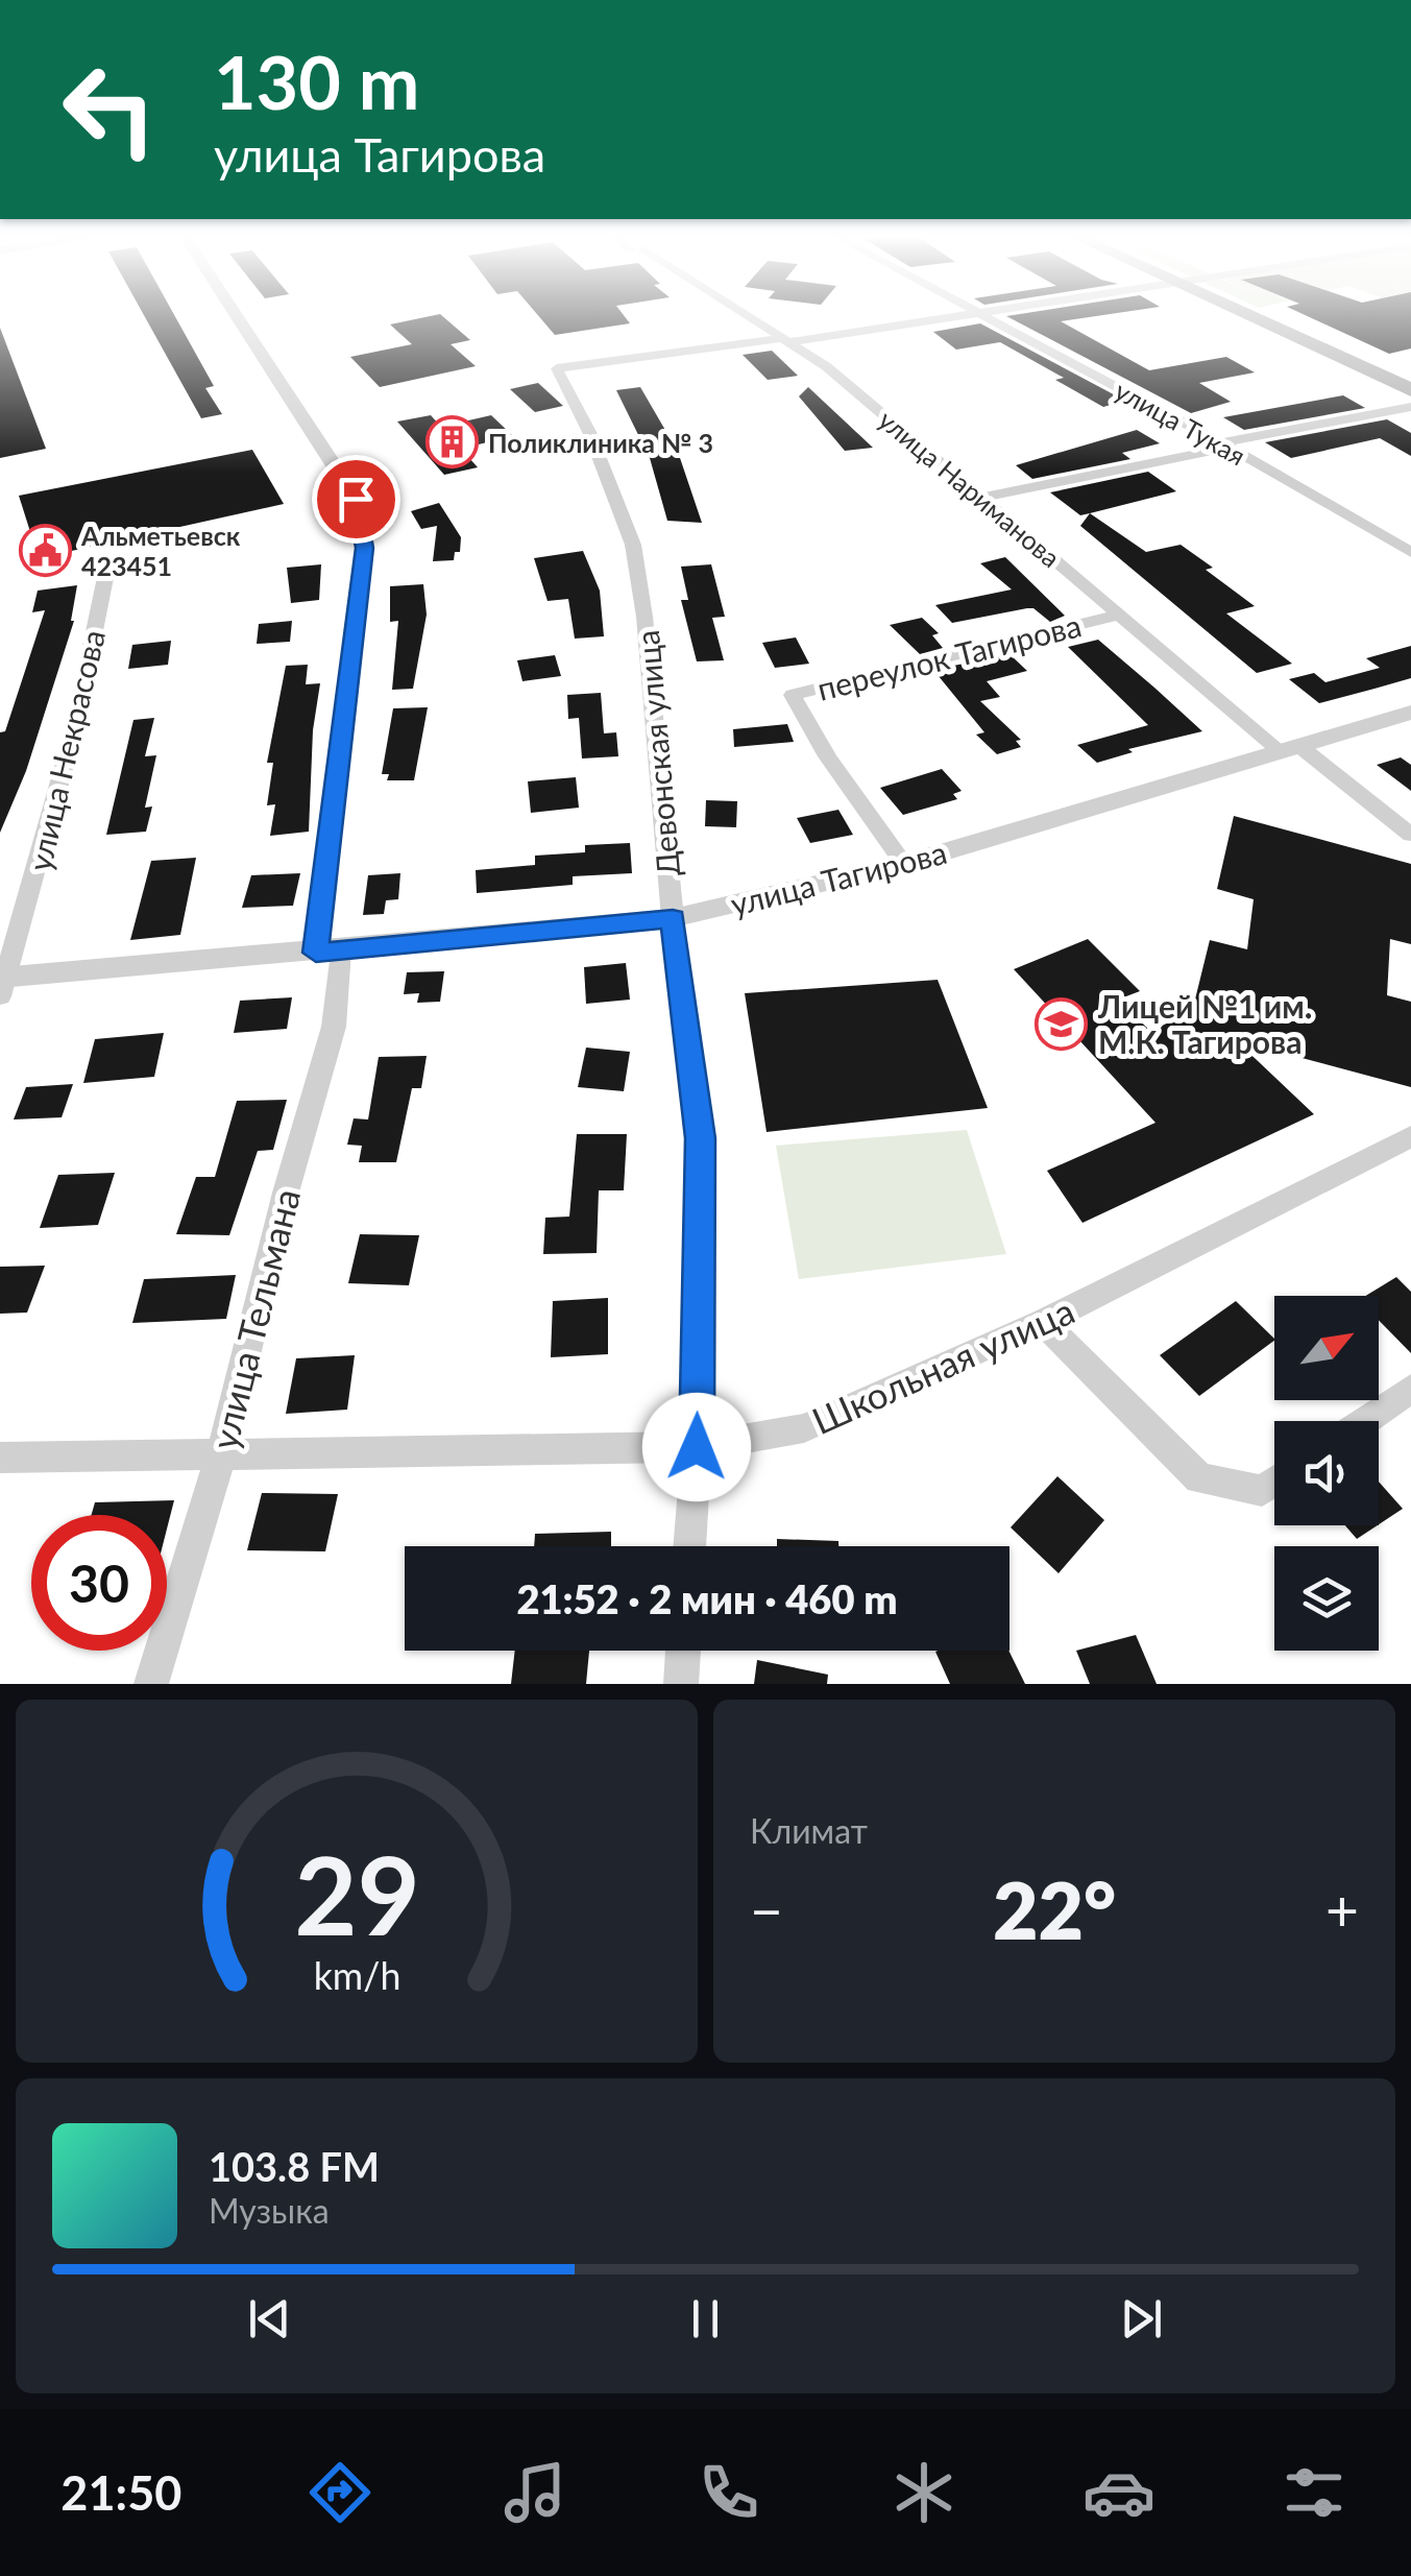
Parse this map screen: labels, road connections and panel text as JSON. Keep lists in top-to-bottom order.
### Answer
{
  "streets": {
    "street": [
      "улица Тукая",
      "улица Нариманова",
      "переулок Тагирова",
      "улица Некрасова",
      "Девонская улица",
      "улица Тагирова",
      "улица Тельмана",
      "Школьная улица"
    ]
  },
  "crossings": [
    ["улица Нариманова", "переулок Тагирова"],
    ["улица Нариманова", "Девонская улица"],
    ["улица Нариманова", "улица Тагирова"],
    ["переулок Тагирова", "улица Тагирова"],
    ["улица Некрасова", "улица Тагирова"],
    ["Девонская улица", "улица Тагирова"],
    ["Девонская улица", "Школьная улица"],
    ["улица Тагирова", "улица Тельмана"],
    ["улица Тельмана", "Школьная улица"]
  ],
  "places": {
    "building": ["Поликлиника № 3"],
    "public building": ["Альметьевск 423451"],
    "school or university": ["Лицей №1 им. М.К. Тагирова"]
  },
  "north": "top right",
  "page": {
    "turn": ["130 m", "улица Тагирова"],
    "limit": "30",
    "trip": "21:52 · 2 мин · 460 m",
    "tile": "Климат",
    "heat": ["−", "22°", "+"],
    "song": ["103.8 FM", "Музыка"],
    "tabs": "21:50",
    "gauge": ["29", "km/h"]
  }
}
